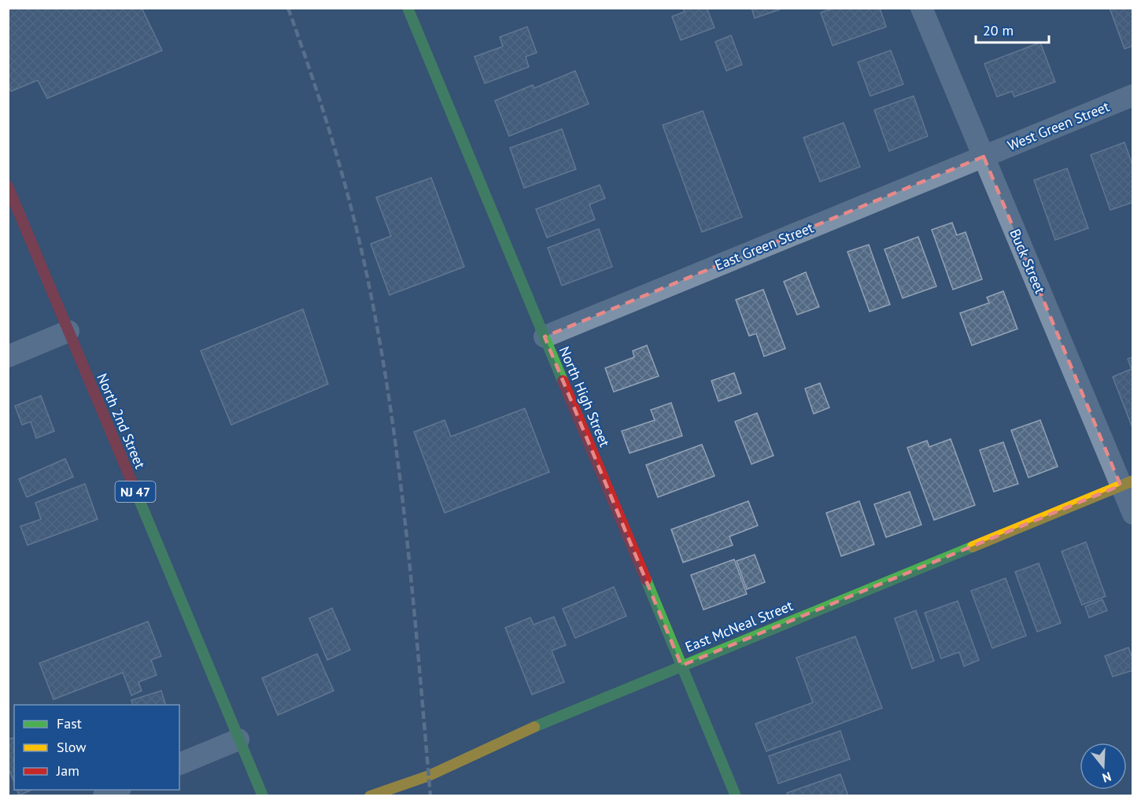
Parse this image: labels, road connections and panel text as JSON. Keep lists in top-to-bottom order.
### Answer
{
  "streets": {
    "street": [
      "West Green Street",
      "East Green Street",
      "Buck Street",
      "North High Street",
      "North 2nd Street",
      "NJ 47",
      "East McNeal Street"
    ]
  },
  "crossings": [
    ["West Green Street", "East Green Street"],
    ["West Green Street", "Buck Street"],
    ["East Green Street", "Buck Street"],
    ["East Green Street", "North High Street"],
    ["Buck Street", "East McNeal Street"],
    ["North High Street", "East McNeal Street"]
  ],
  "legend": ["Fast", "Slow", "Jam"],
  "scale_bar": "20 m",
  "north": "bottom"
}
